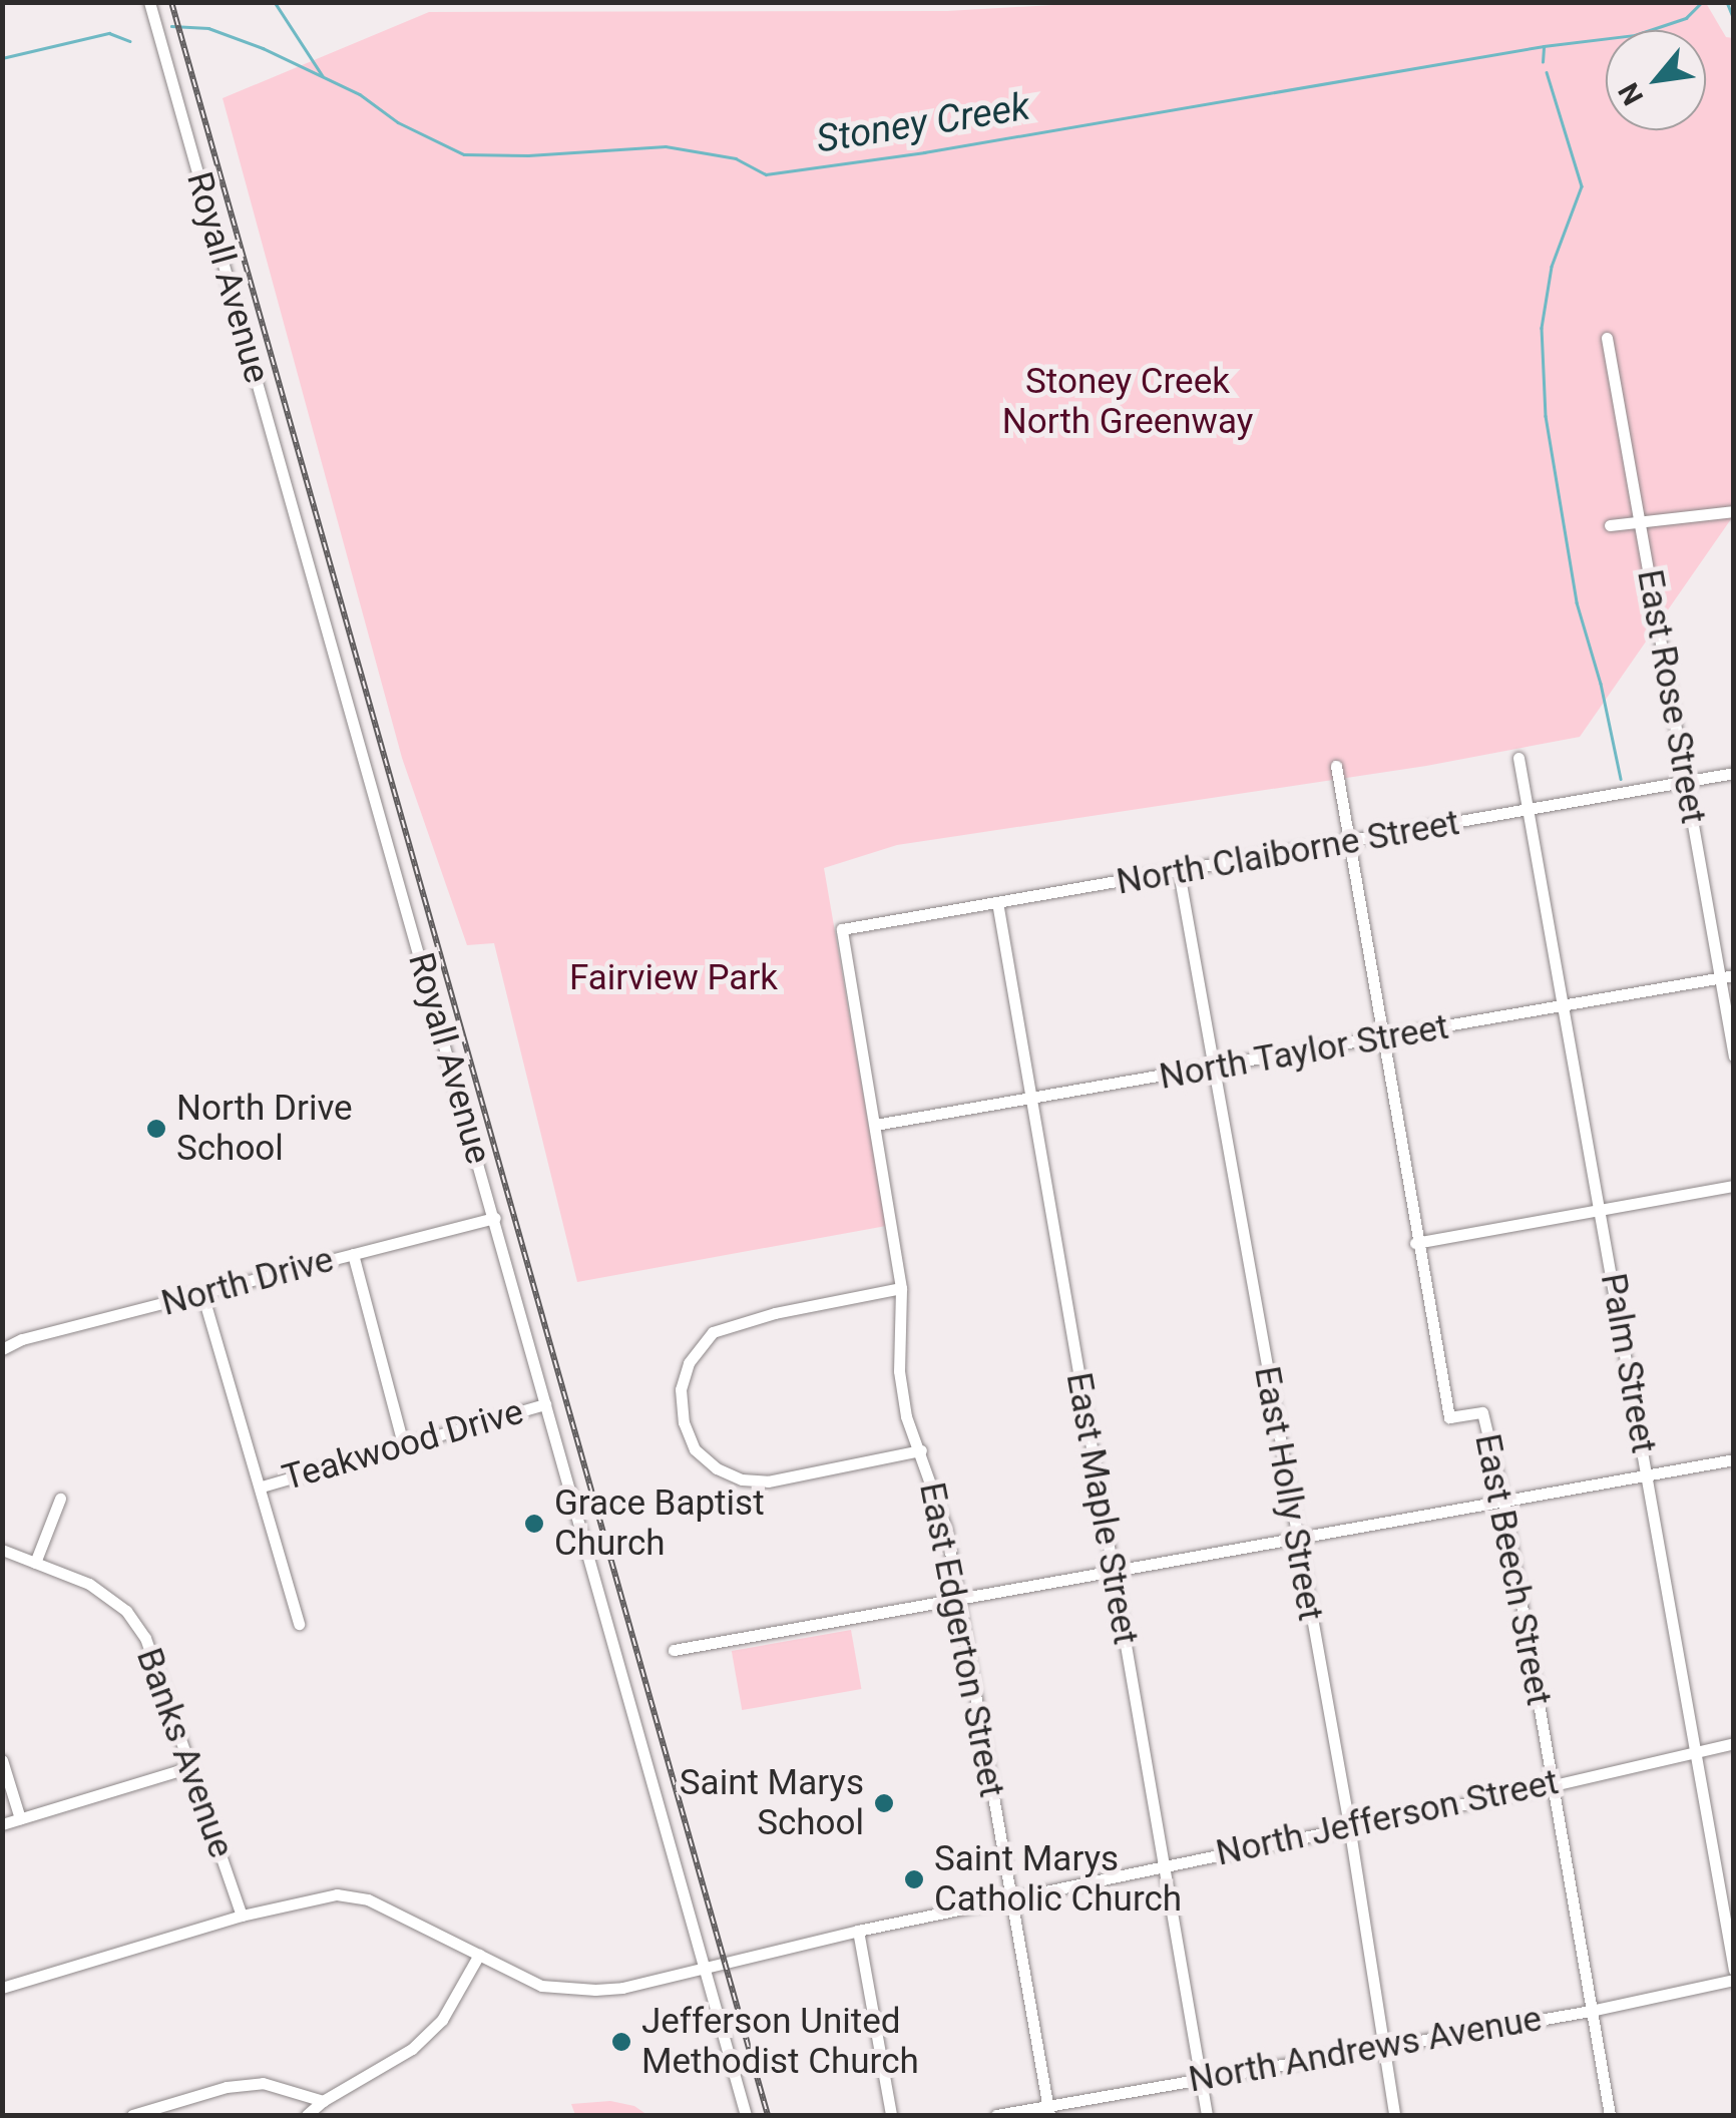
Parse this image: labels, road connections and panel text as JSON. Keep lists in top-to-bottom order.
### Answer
{
  "streets": {
    "street": [
      "Royall Avenue",
      "East Rose Street",
      "North Claiborne Street",
      "North Taylor Street",
      "North Drive",
      "Palm Street",
      "Teakwood Drive",
      "East Holly Street",
      "East Maple Street",
      "East Beech Street",
      "East Edgerton Street",
      "Banks Avenue",
      "North Jefferson Street",
      "North Andrews Avenue"
    ]
  },
  "crossings": [
    ["Royall Avenue", "North Drive"],
    ["Royall Avenue", "Teakwood Drive"],
    ["Royall Avenue", "North Jefferson Street"],
    ["East Rose Street", "North Claiborne Street"],
    ["East Rose Street", "North Taylor Street"],
    ["North Claiborne Street", "Palm Street"],
    ["North Claiborne Street", "East Holly Street"],
    ["North Claiborne Street", "East Maple Street"],
    ["North Claiborne Street", "East Beech Street"],
    ["North Claiborne Street", "East Edgerton Street"],
    ["North Taylor Street", "Palm Street"],
    ["North Taylor Street", "East Holly Street"],
    ["North Taylor Street", "East Maple Street"],
    ["North Taylor Street", "East Beech Street"],
    ["North Taylor Street", "East Edgerton Street"],
    ["Palm Street", "North Jefferson Street"],
    ["East Holly Street", "North Jefferson Street"],
    ["East Holly Street", "North Andrews Avenue"],
    ["East Maple Street", "North Jefferson Street"],
    ["East Maple Street", "North Andrews Avenue"],
    ["East Beech Street", "North Jefferson Street"],
    ["East Beech Street", "North Andrews Avenue"],
    ["East Edgerton Street", "North Jefferson Street"],
    ["East Edgerton Street", "North Andrews Avenue"],
    ["Banks Avenue", "North Jefferson Street"]
  ],
  "water": ["Stoney Creek"],
  "parks": ["Stoney Creek North Greenway", "Fairview Park"],
  "places": [
    "North Drive School",
    "Grace Baptist Church",
    "Saint Marys School",
    "Saint Marys Catholic Church",
    "Jefferson United Methodist Church"
  ],
  "north": "bottom left"
}
